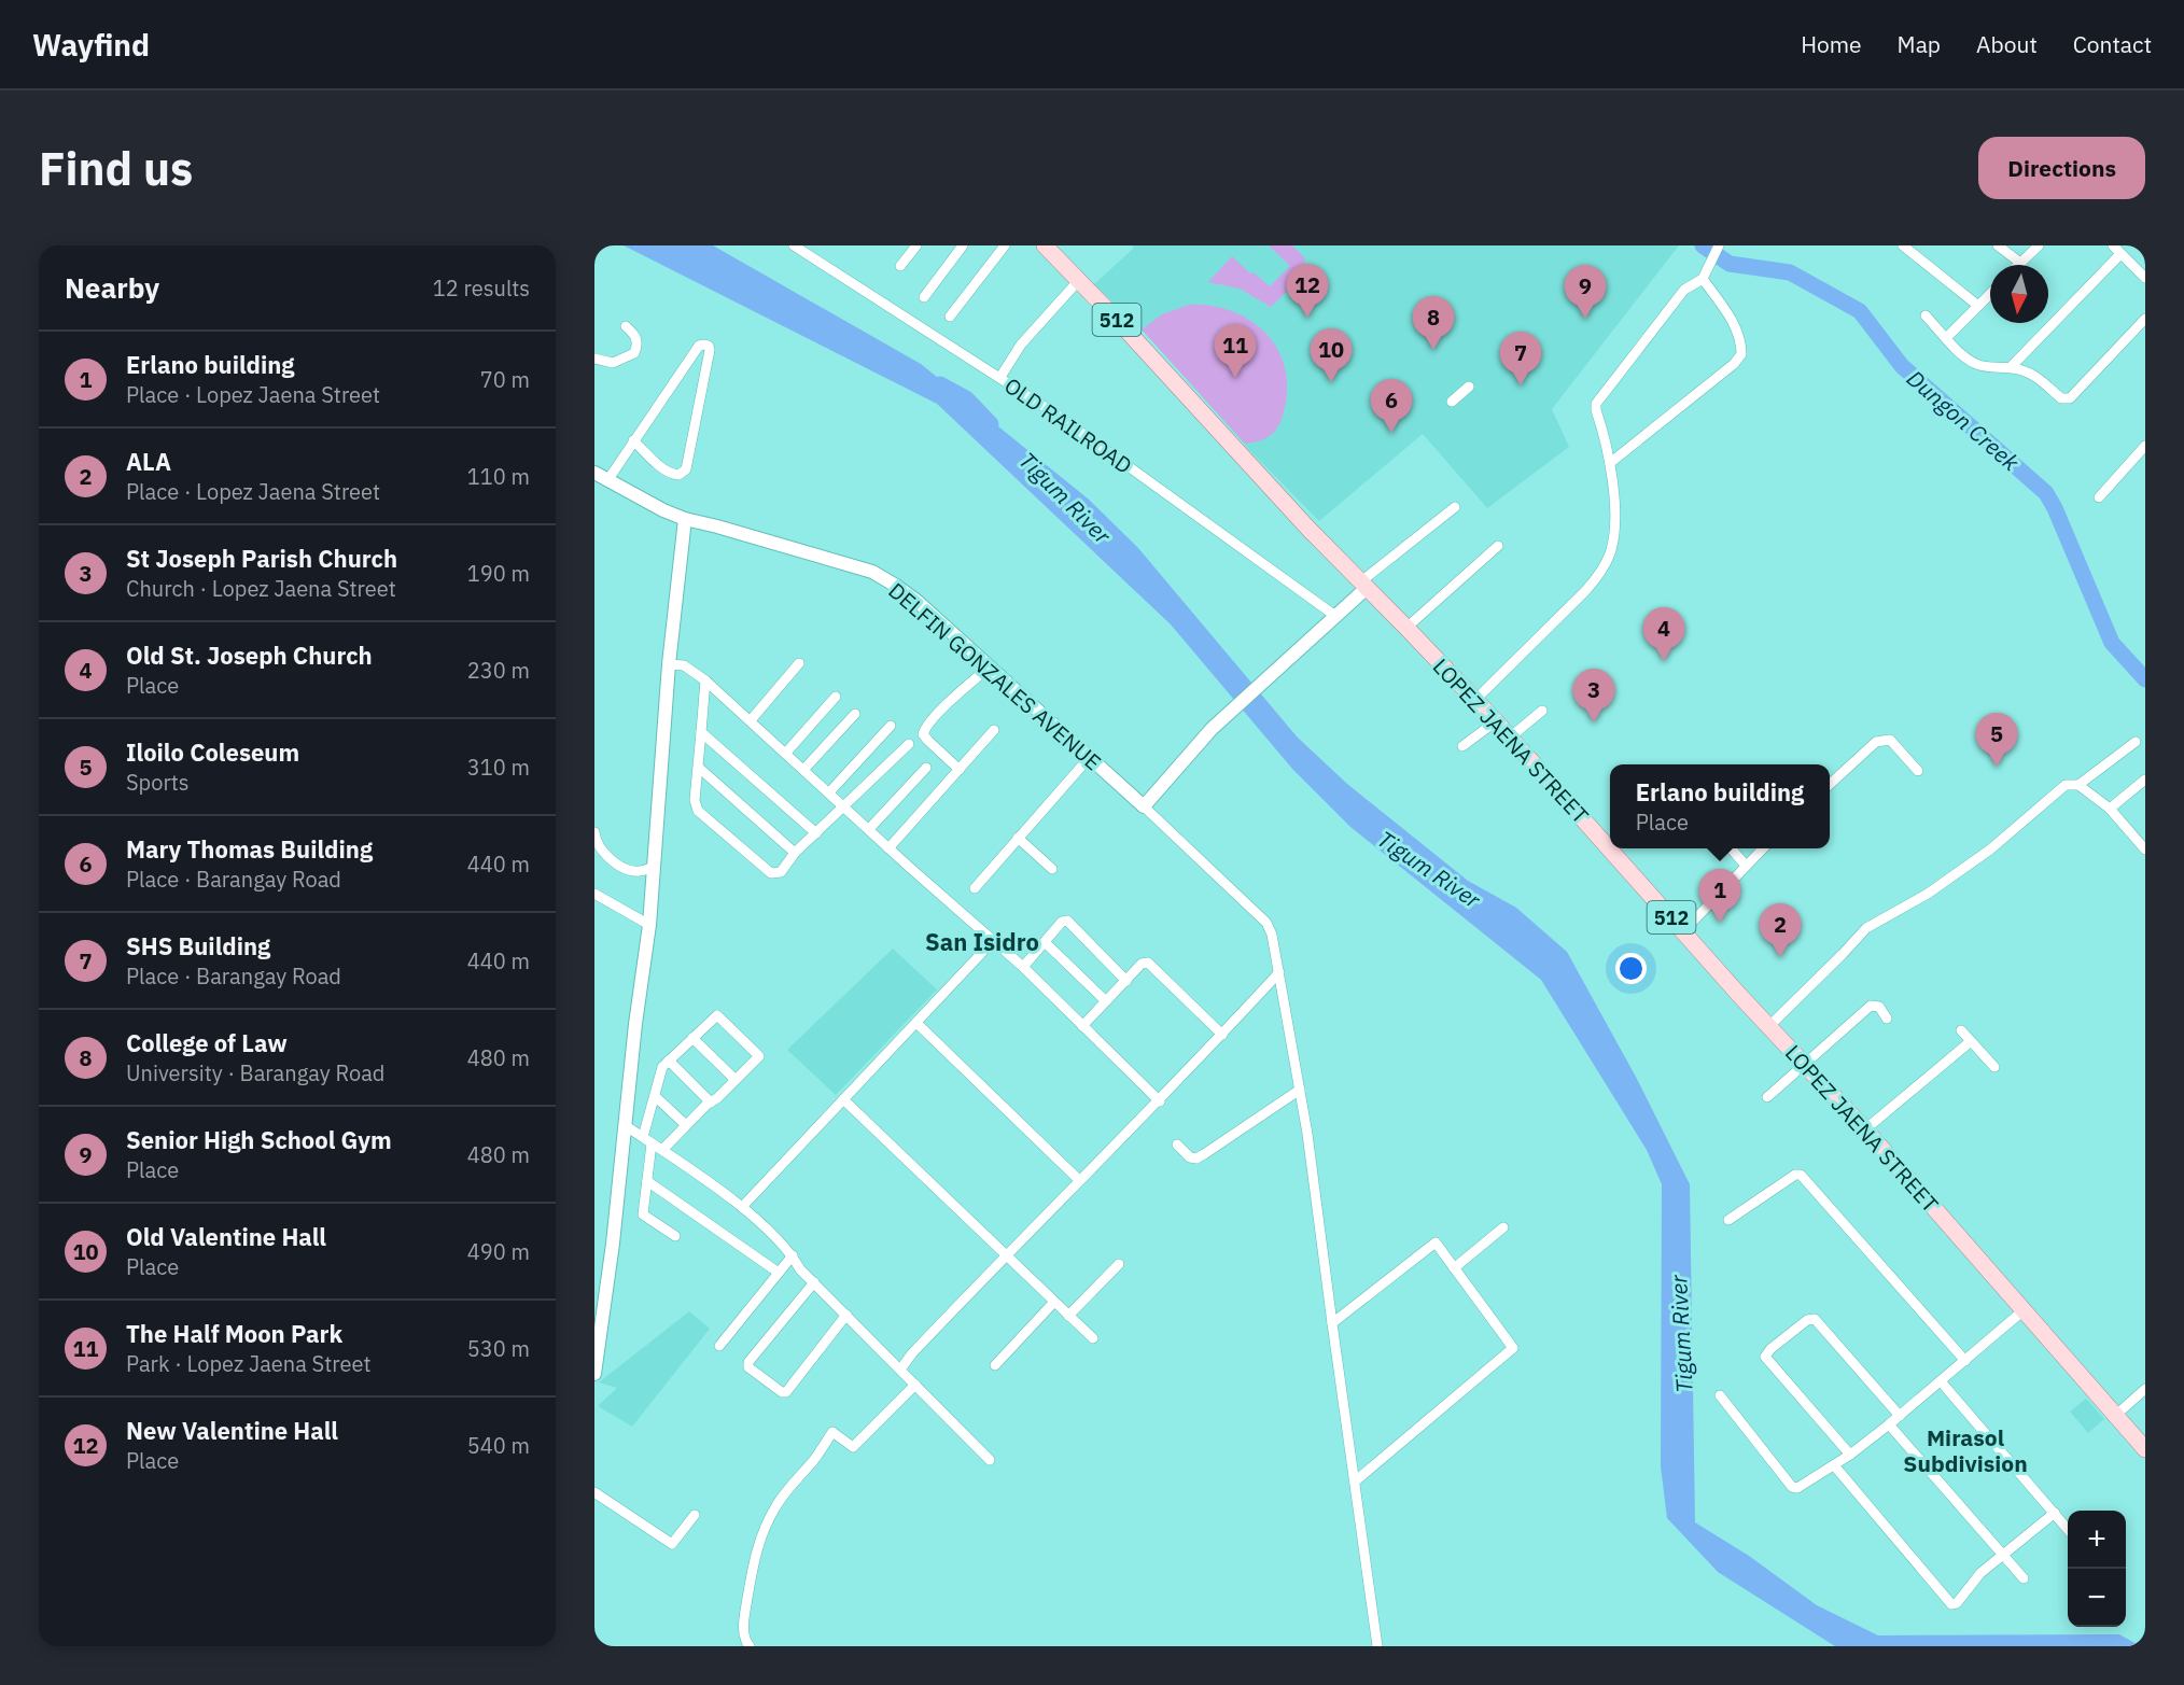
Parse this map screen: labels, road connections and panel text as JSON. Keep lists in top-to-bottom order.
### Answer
{
  "streets": {
    "main road": ["512", "LOPEZ JAENA STREET"],
    "street": ["OLD RAILROAD", "DELFIN GONZALES AVENUE"]
  },
  "districts": ["San Isidro", "Mirasol Subdivision"],
  "water": ["Dungon Creek", "Tigum River"],
  "north": "bottom",
  "page": {
    "header": "Wayfind",
    "nav": [
      "Home",
      "Map",
      "About",
      "Contact"
    ],
    "buttons": "Directions",
    "title": "Find us",
    "heading": ["Nearby", "12 results"],
    "pins": [
      "12",
      "9",
      "8",
      "11",
      "10",
      "7",
      "6",
      "4",
      "3",
      "5",
      "1",
      "2"
    ],
    "list": [
      {
        "mark": "1",
        "name": "Erlano building",
        "note": "Place · Lopez Jaena Street",
        "value": "70 m"
      },
      {
        "mark": "2",
        "name": "ALA",
        "note": "Place · Lopez Jaena Street",
        "value": "110 m"
      },
      {
        "mark": "3",
        "name": "St Joseph Parish Church",
        "note": "Church · Lopez Jaena Street",
        "value": "190 m"
      },
      {
        "mark": "4",
        "name": "Old St. Joseph Church",
        "note": "Place",
        "value": "230 m"
      },
      {
        "mark": "5",
        "name": "Iloilo Coleseum",
        "note": "Sports",
        "value": "310 m"
      },
      {
        "mark": "6",
        "name": "Mary Thomas Building",
        "note": "Place · Barangay Road",
        "value": "440 m"
      },
      {
        "mark": "7",
        "name": "SHS Building",
        "note": "Place · Barangay Road",
        "value": "440 m"
      },
      {
        "mark": "8",
        "name": "College of Law",
        "note": "University · Barangay Road",
        "value": "480 m"
      },
      {
        "mark": "9",
        "name": "Senior High School Gym",
        "note": "Place",
        "value": "480 m"
      },
      {
        "mark": "10",
        "name": "Old Valentine Hall",
        "note": "Place",
        "value": "490 m"
      },
      {
        "mark": "11",
        "name": "The Half Moon Park",
        "note": "Park · Lopez Jaena Street",
        "value": "530 m"
      },
      {
        "mark": "12",
        "name": "New Valentine Hall",
        "note": "Place",
        "value": "540 m"
      }
    ],
    "popup": ["Erlano building", "Place"],
    "map_buttons": ["+", "−"]
  }
}
